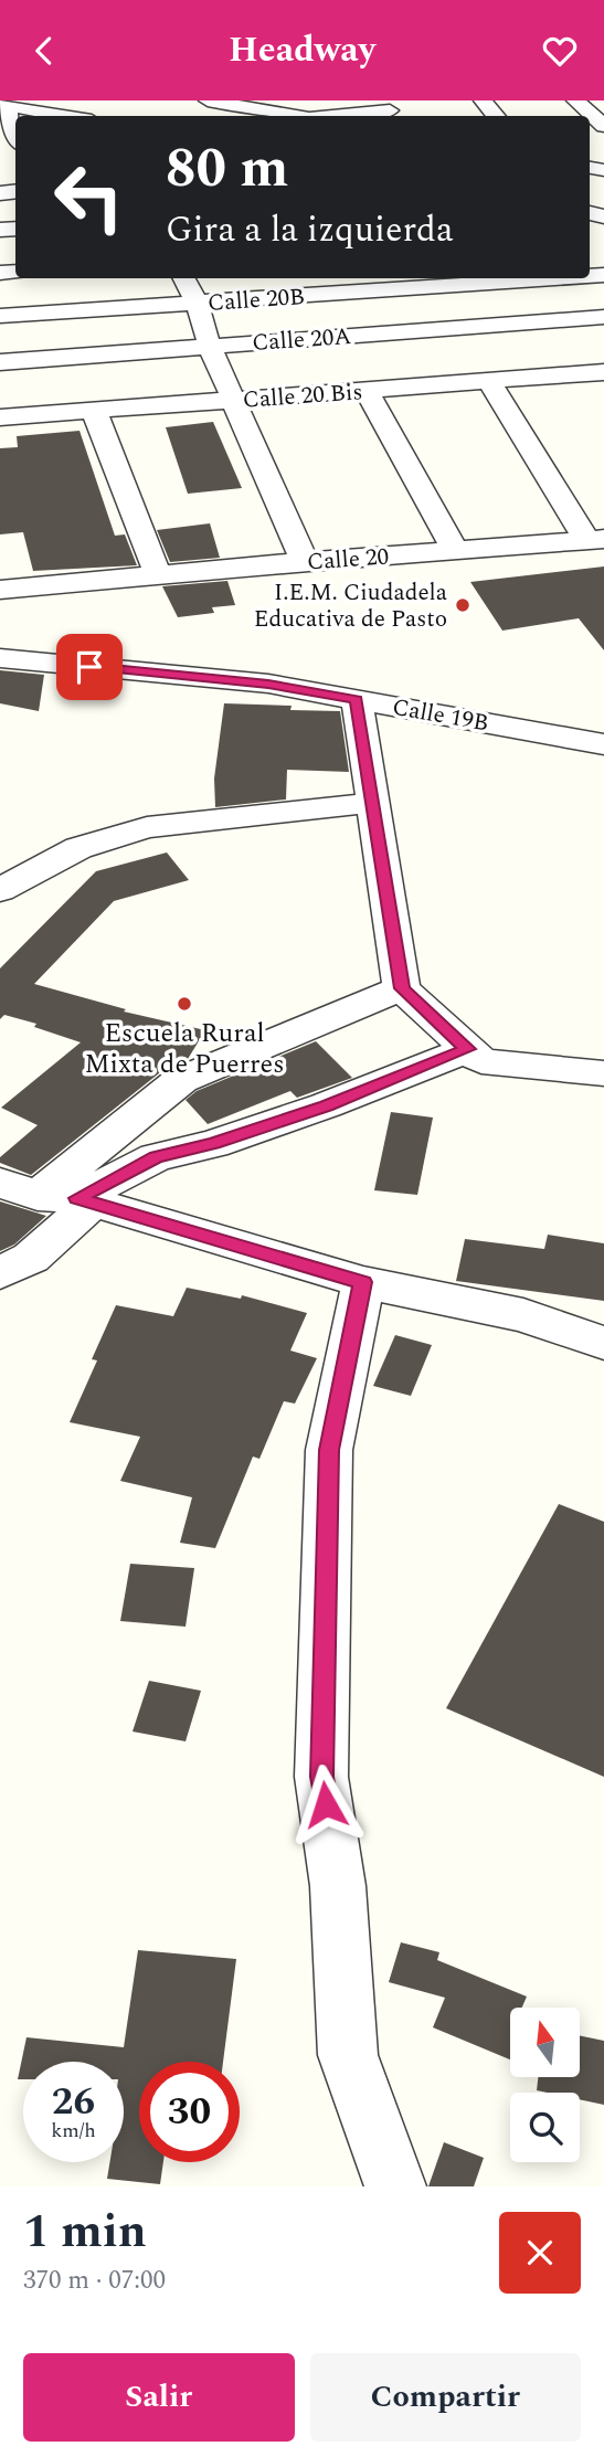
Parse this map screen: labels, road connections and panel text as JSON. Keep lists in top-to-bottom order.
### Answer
{
  "streets": {
    "street": [
      "Calle 20B",
      "Calle 20A",
      "Calle 20 Bis",
      "Calle 20",
      "Calle 19B"
    ]
  },
  "places": ["I.E.M. Ciudadela Educativa de Pasto", "Escuela Rural Mixta de Puerres"],
  "north": "top",
  "page": {
    "header": "Headway",
    "turn": ["80 m", "Gira a la izquierda"],
    "speed": "26 km/h",
    "limit": "30",
    "heading": ["1 min", "370 m · 07:00"],
    "buttons": ["Salir", "Compartir"]
  }
}
